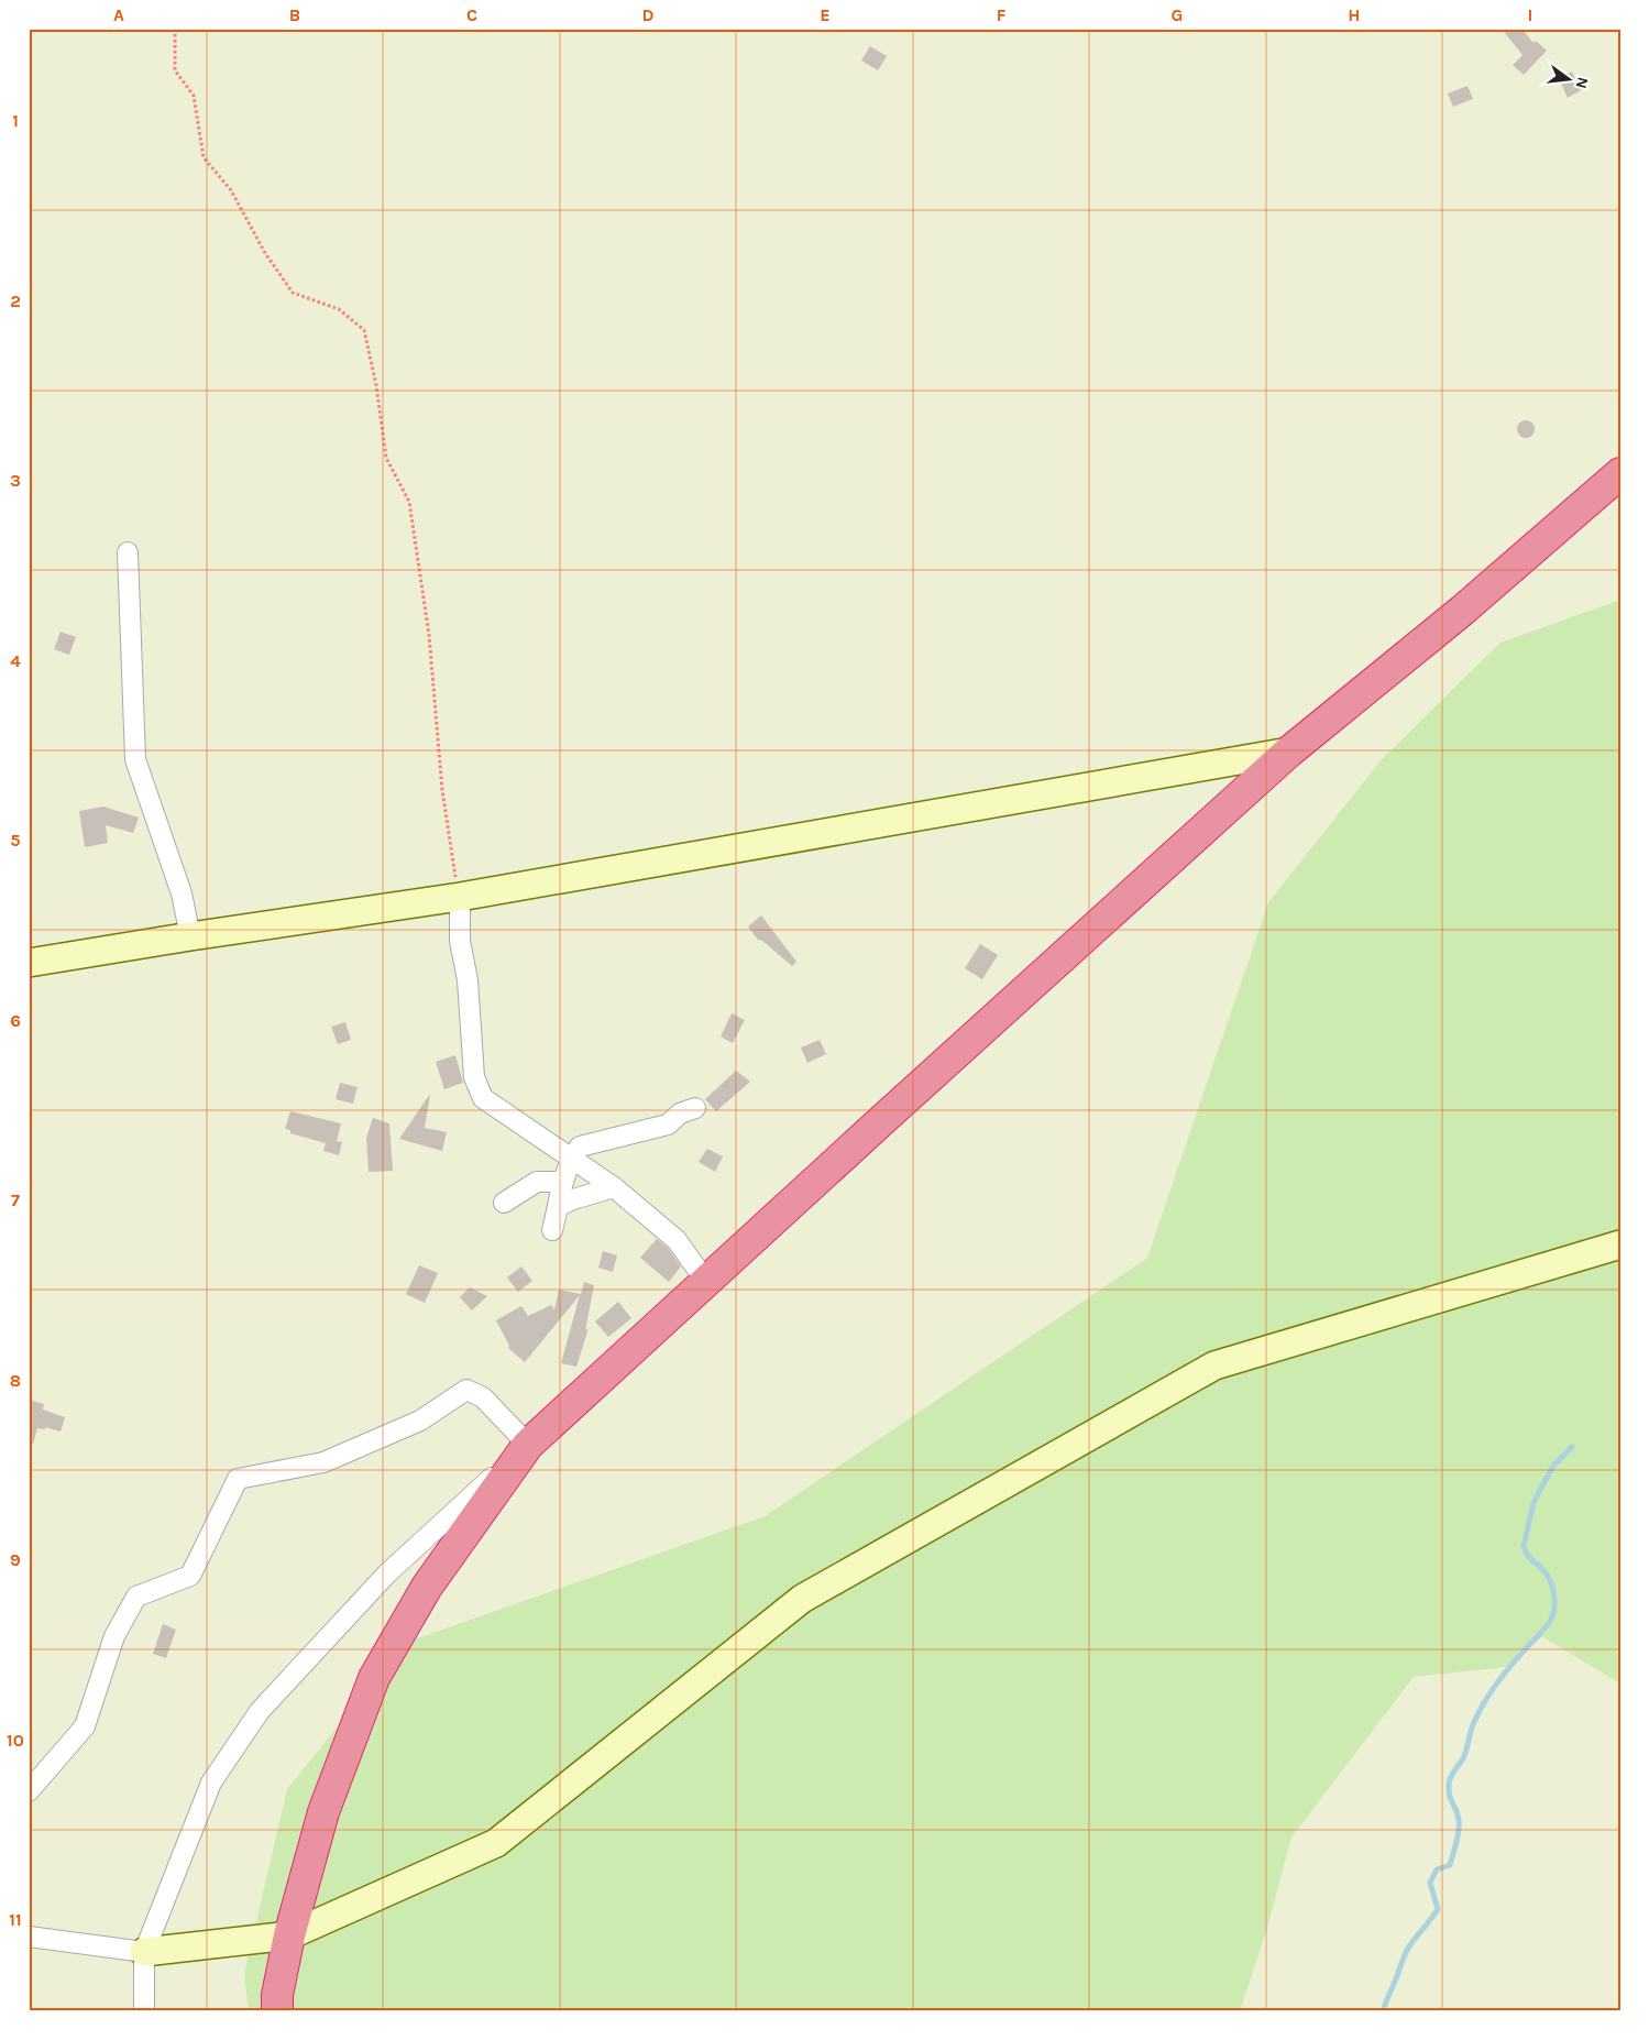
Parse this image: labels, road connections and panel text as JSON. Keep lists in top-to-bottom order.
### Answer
{
  "north": "right",
  "grid": {
    "columns": [
      "A",
      "B",
      "C",
      "D",
      "E",
      "F",
      "G",
      "H",
      "I"
    ],
    "rows": [
      "1",
      "2",
      "3",
      "4",
      "5",
      "6",
      "7",
      "8",
      "9",
      "10",
      "11"
    ]
  }
}
